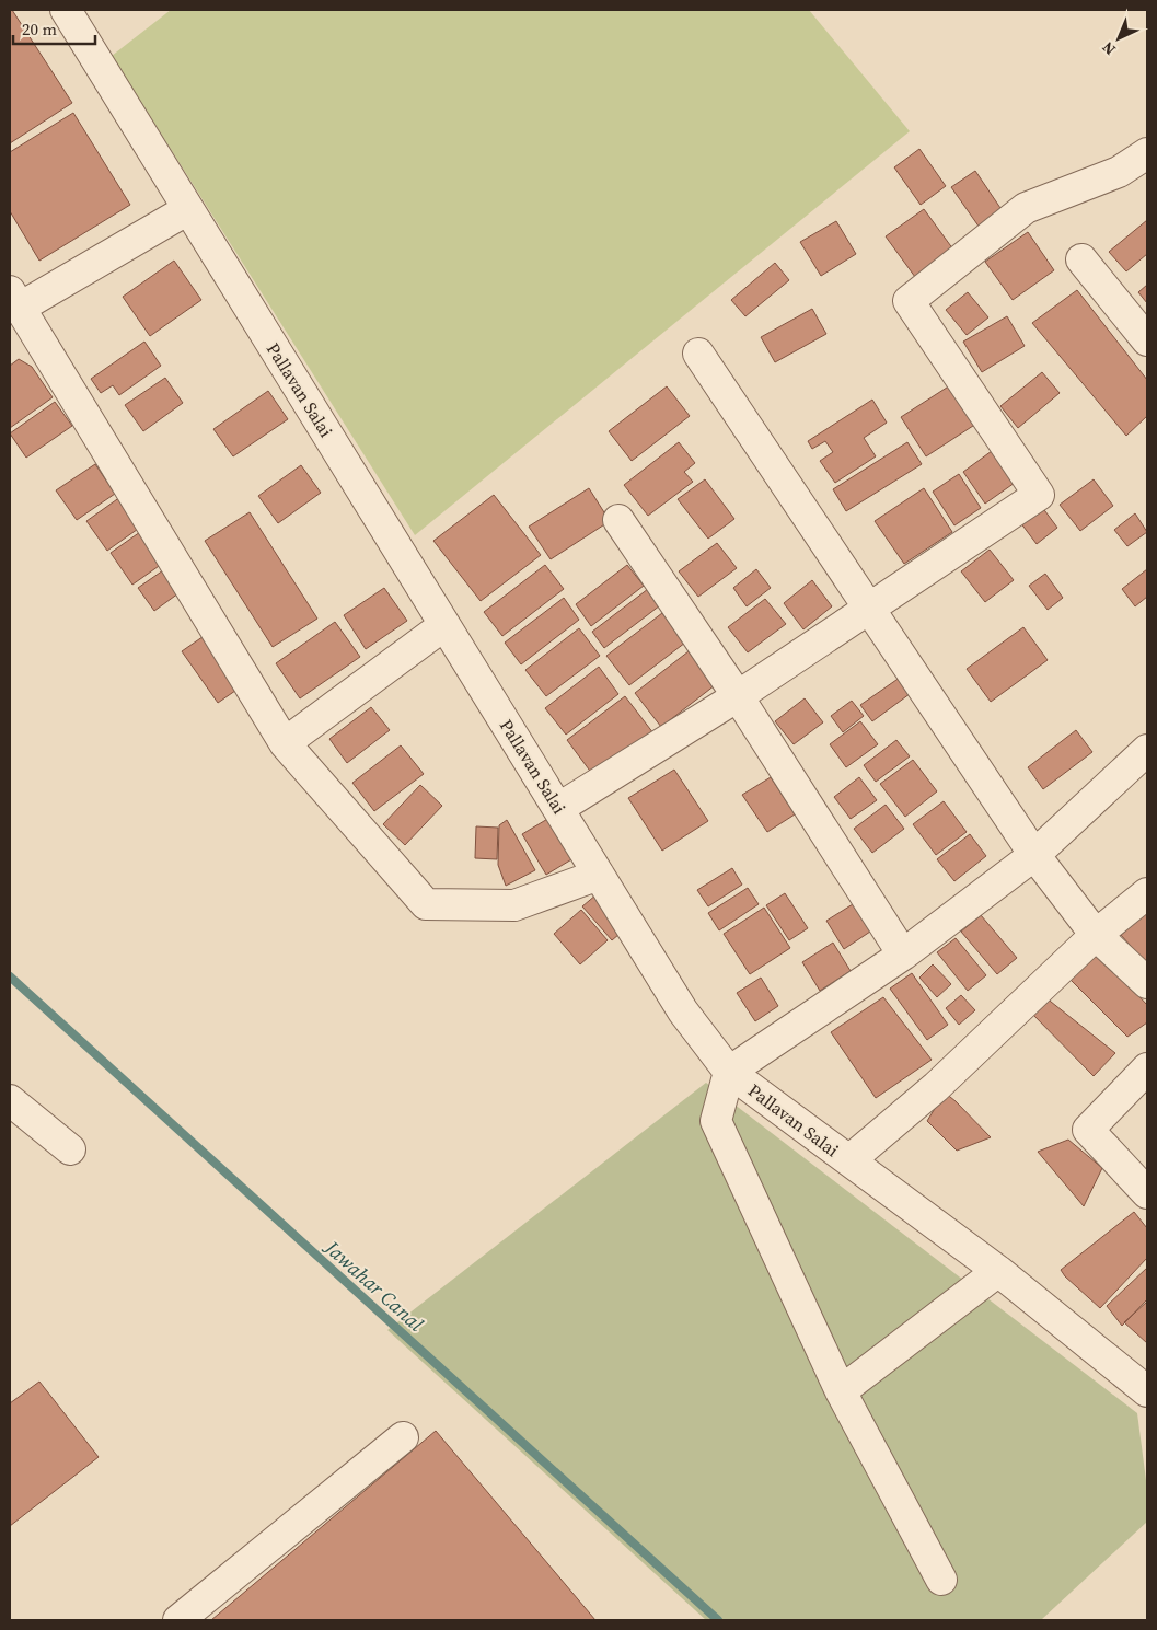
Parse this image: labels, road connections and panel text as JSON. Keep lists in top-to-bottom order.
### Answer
{
  "streets": {
    "street": ["Pallavan Salai"]
  },
  "water": ["Jawahar Canal"],
  "scale_bar": "20 m",
  "north": "bottom left"
}
